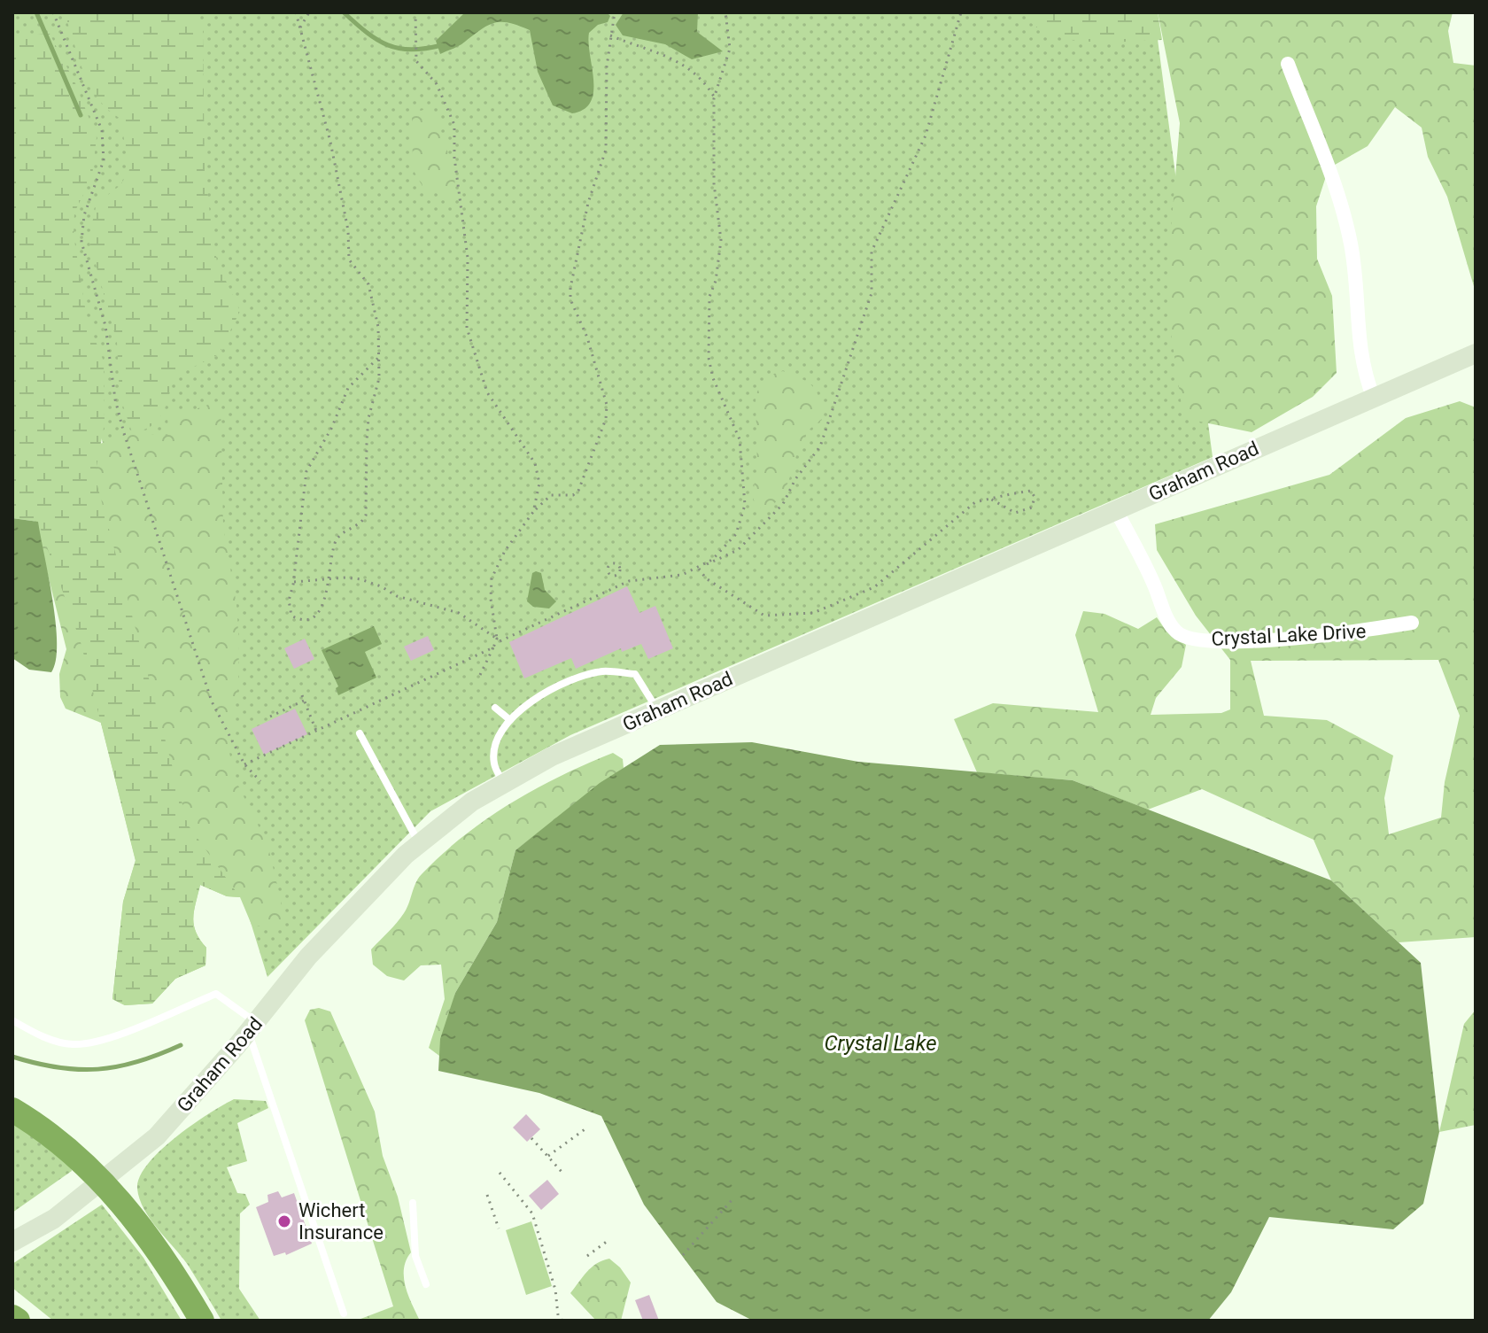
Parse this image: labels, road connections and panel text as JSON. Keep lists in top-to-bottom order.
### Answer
{
  "streets": {
    "main road": ["Graham Road"],
    "street": ["Crystal Lake Drive"]
  },
  "crossings": [
    ["Graham Road", "Crystal Lake Drive"]
  ],
  "water": ["Crystal Lake"],
  "places": ["Wichert Insurance"]
}
